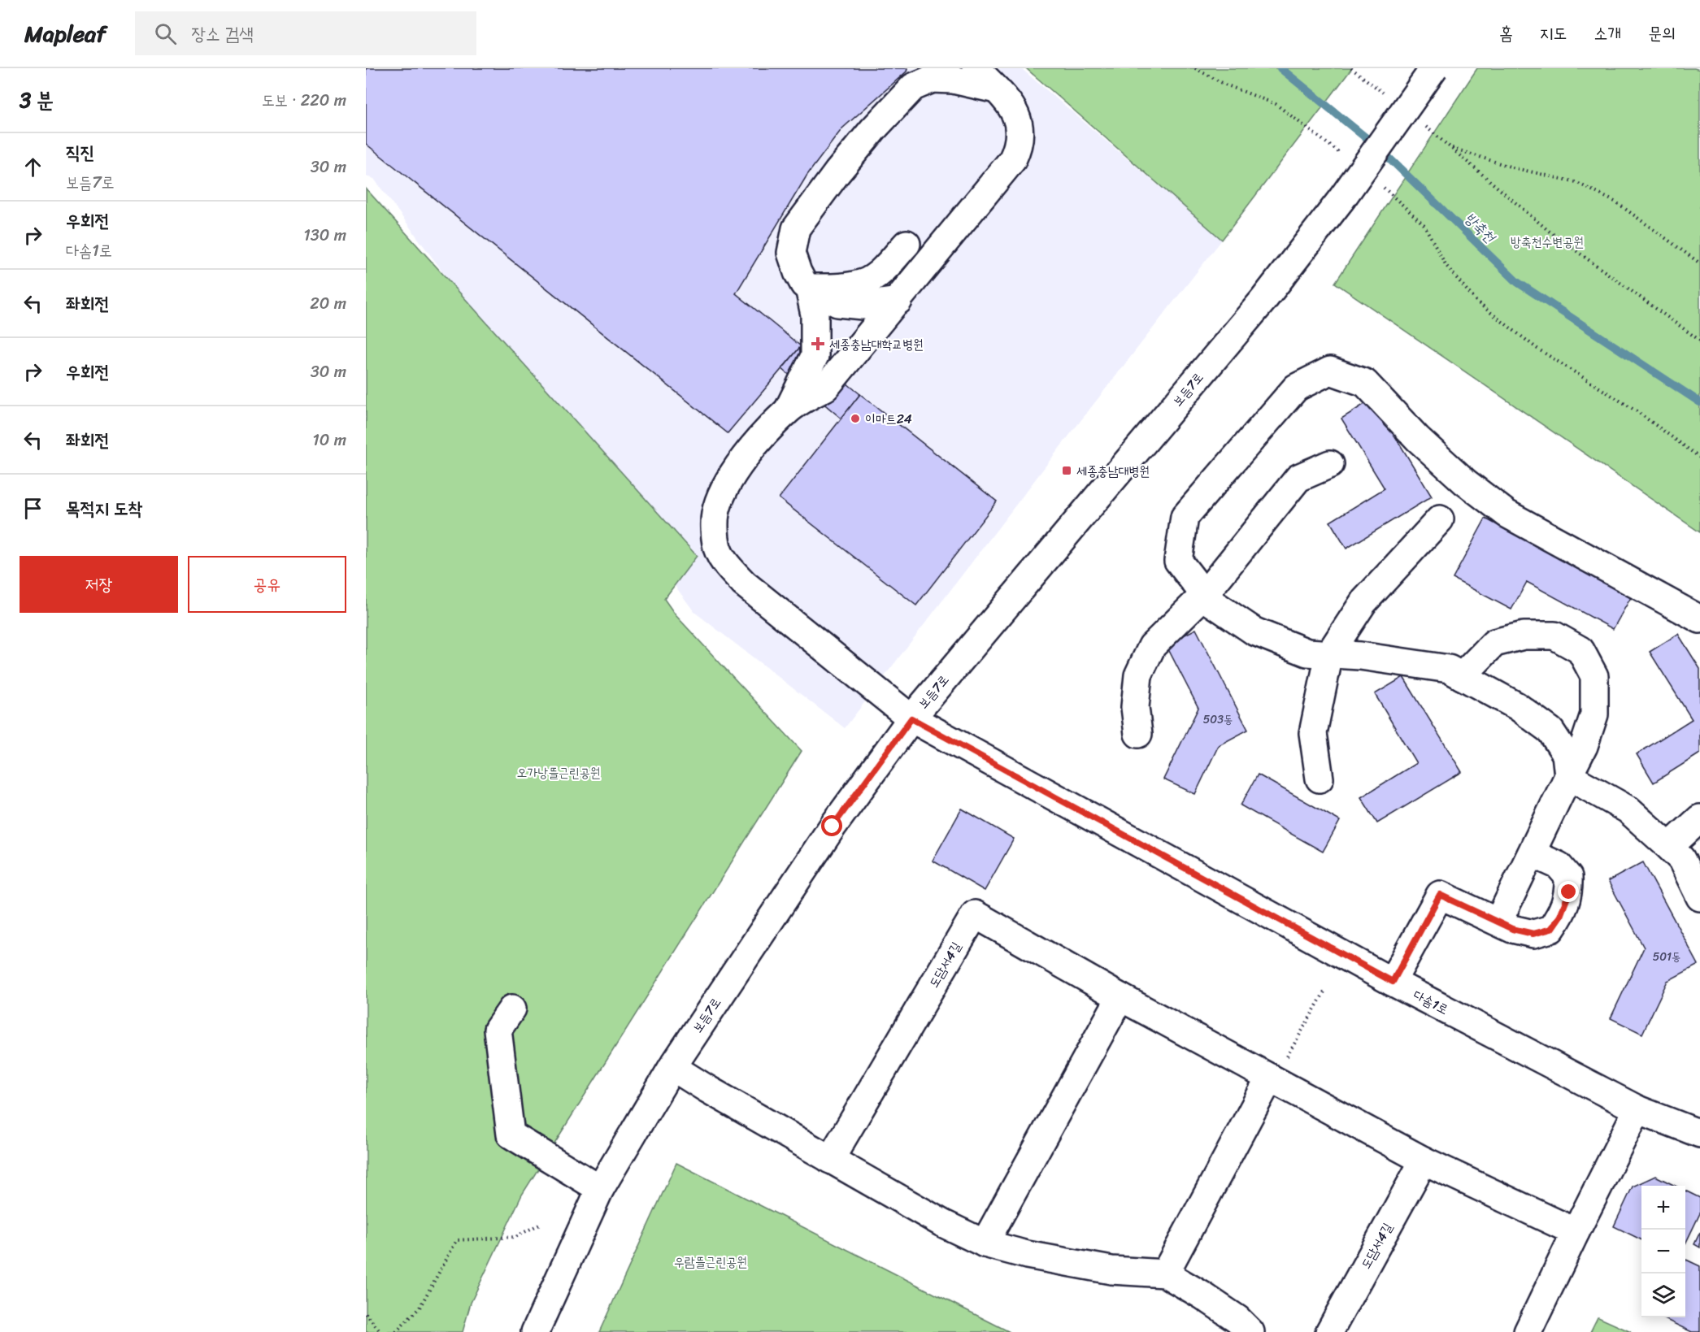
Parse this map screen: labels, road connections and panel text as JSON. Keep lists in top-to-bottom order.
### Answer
{
  "streets": {
    "street": ["보듬7로", "도담서4길", "다솜1로"]
  },
  "crossings": [
    ["보듬7로", "다솜1로"]
  ],
  "water": ["방축천"],
  "parks": ["방축천수변공원", "오가낭뜰근린공원", "우람뜰근린공원"],
  "places": {
    "health": ["세종충남대학교병원"],
    "other": ["이마트24"],
    "transit": ["세종충남대병원"]
  },
  "house_numbers": ["503동", "501동"],
  "page": {
    "header": "Mapleaf",
    "search": "장소 검색",
    "nav": [
      "홈",
      "지도",
      "소개",
      "문의"
    ],
    "heading": ["3 분", "도보 · 220 m"],
    "list": [
      ["직진", "보듬7로", "30 m"],
      ["우회전", "다솜1로", "130 m"],
      ["좌회전", "20 m"],
      ["우회전", "30 m"],
      ["좌회전", "10 m"],
      "목적지 도착"
    ],
    "buttons": ["저장", "공유"],
    "map_buttons": ["+", "−"]
  }
}
